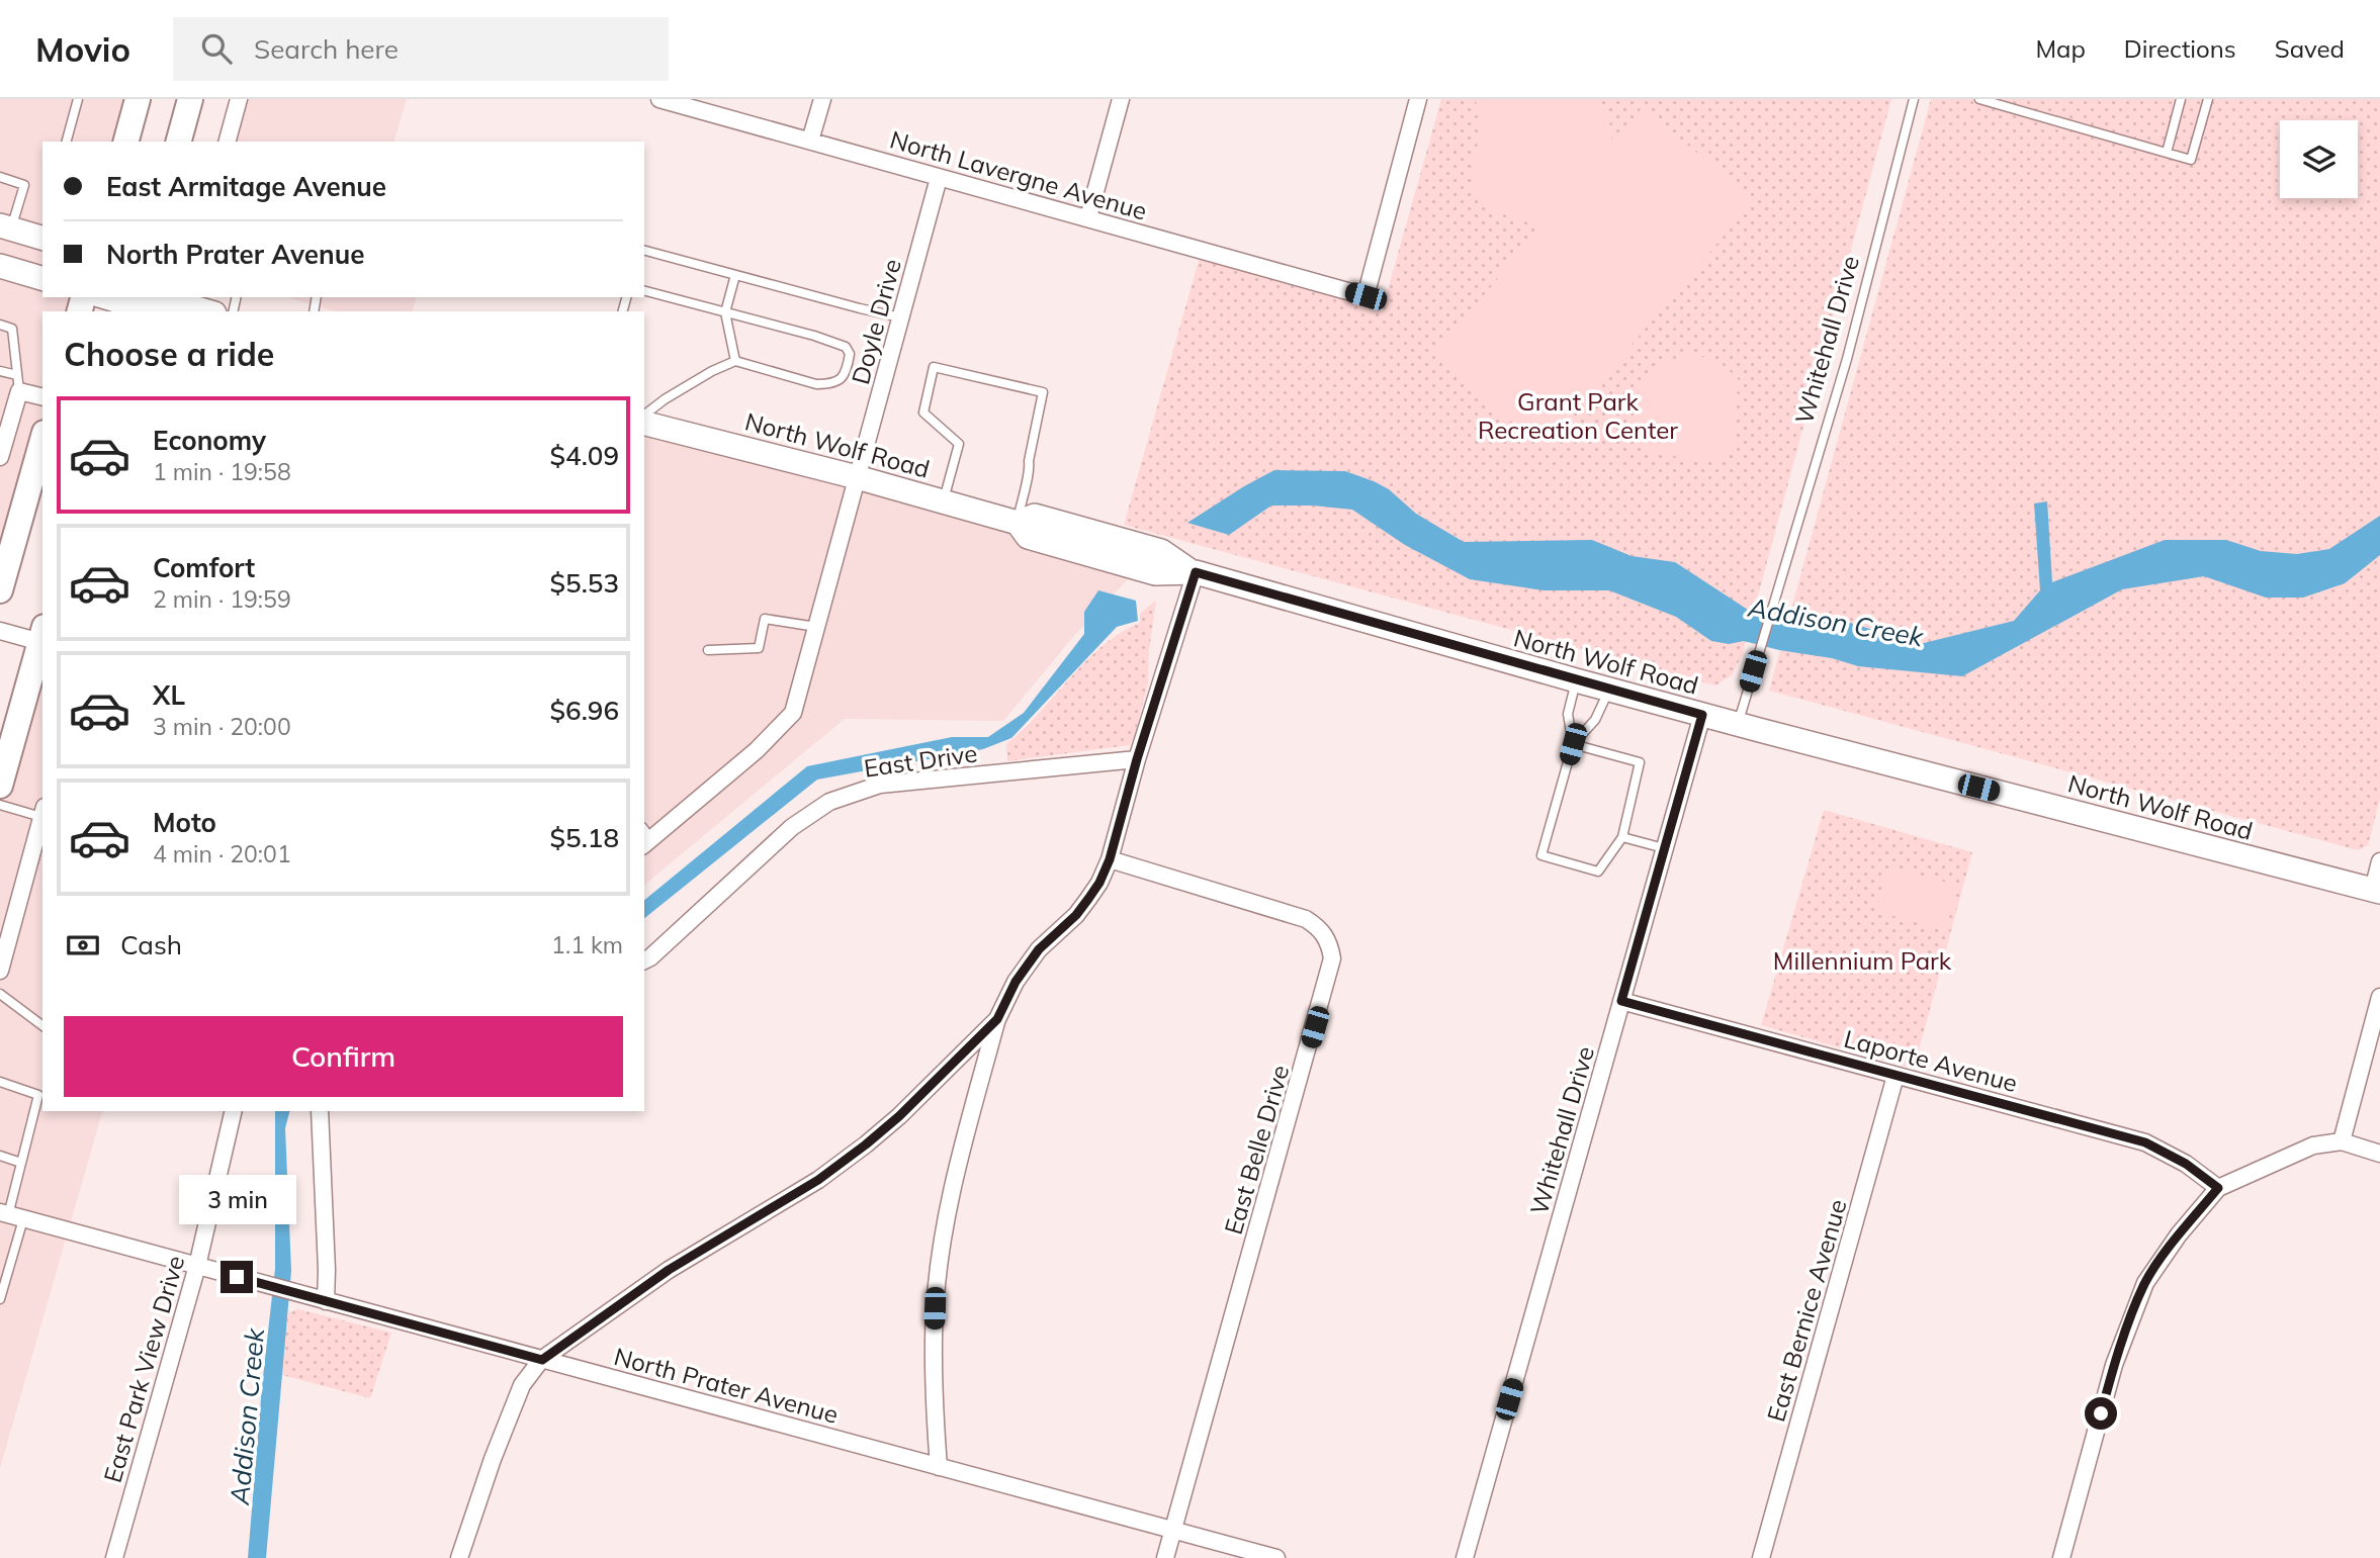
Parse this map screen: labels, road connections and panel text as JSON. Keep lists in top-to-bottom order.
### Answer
{
  "streets": {
    "main road": ["North Wolf Road"],
    "street": [
      "North Lavergne Avenue",
      "Doyle Drive",
      "Whitehall Drive",
      "East Drive",
      "Laporte Avenue",
      "East Belle Drive",
      "East Bernice Avenue",
      "East Park View Drive",
      "North Prater Avenue"
    ]
  },
  "crossings": [
    ["North Lavergne Avenue", "Doyle Drive"],
    ["Doyle Drive", "North Wolf Road"],
    ["Whitehall Drive", "North Wolf Road"],
    ["Whitehall Drive", "Laporte Avenue"],
    ["Laporte Avenue", "East Bernice Avenue"],
    ["East Belle Drive", "North Prater Avenue"],
    ["East Park View Drive", "North Prater Avenue"]
  ],
  "water": ["Addison Creek"],
  "parks": ["Grant Park Recreation Center", "Millennium Park"],
  "page": {
    "header": "Movio",
    "search": "Search here",
    "nav": ["Map", "Directions", "Saved"],
    "banner": ["East Armitage Avenue", "North Prater Avenue"],
    "heading": "Choose a ride",
    "list": [
      {
        "name": "Economy",
        "note": "1 min · 19:58",
        "value": "$4.09"
      },
      {
        "name": "Comfort",
        "note": "2 min · 19:59",
        "value": "$5.53"
      },
      {
        "name": "XL",
        "note": "3 min · 20:00",
        "value": "$6.96"
      },
      {
        "name": "Moto",
        "note": "4 min · 20:01",
        "value": "$5.18"
      }
    ],
    "pay": ["Cash", "1.1 km"],
    "buttons": "Confirm",
    "bubble": "3 min"
  }
}
